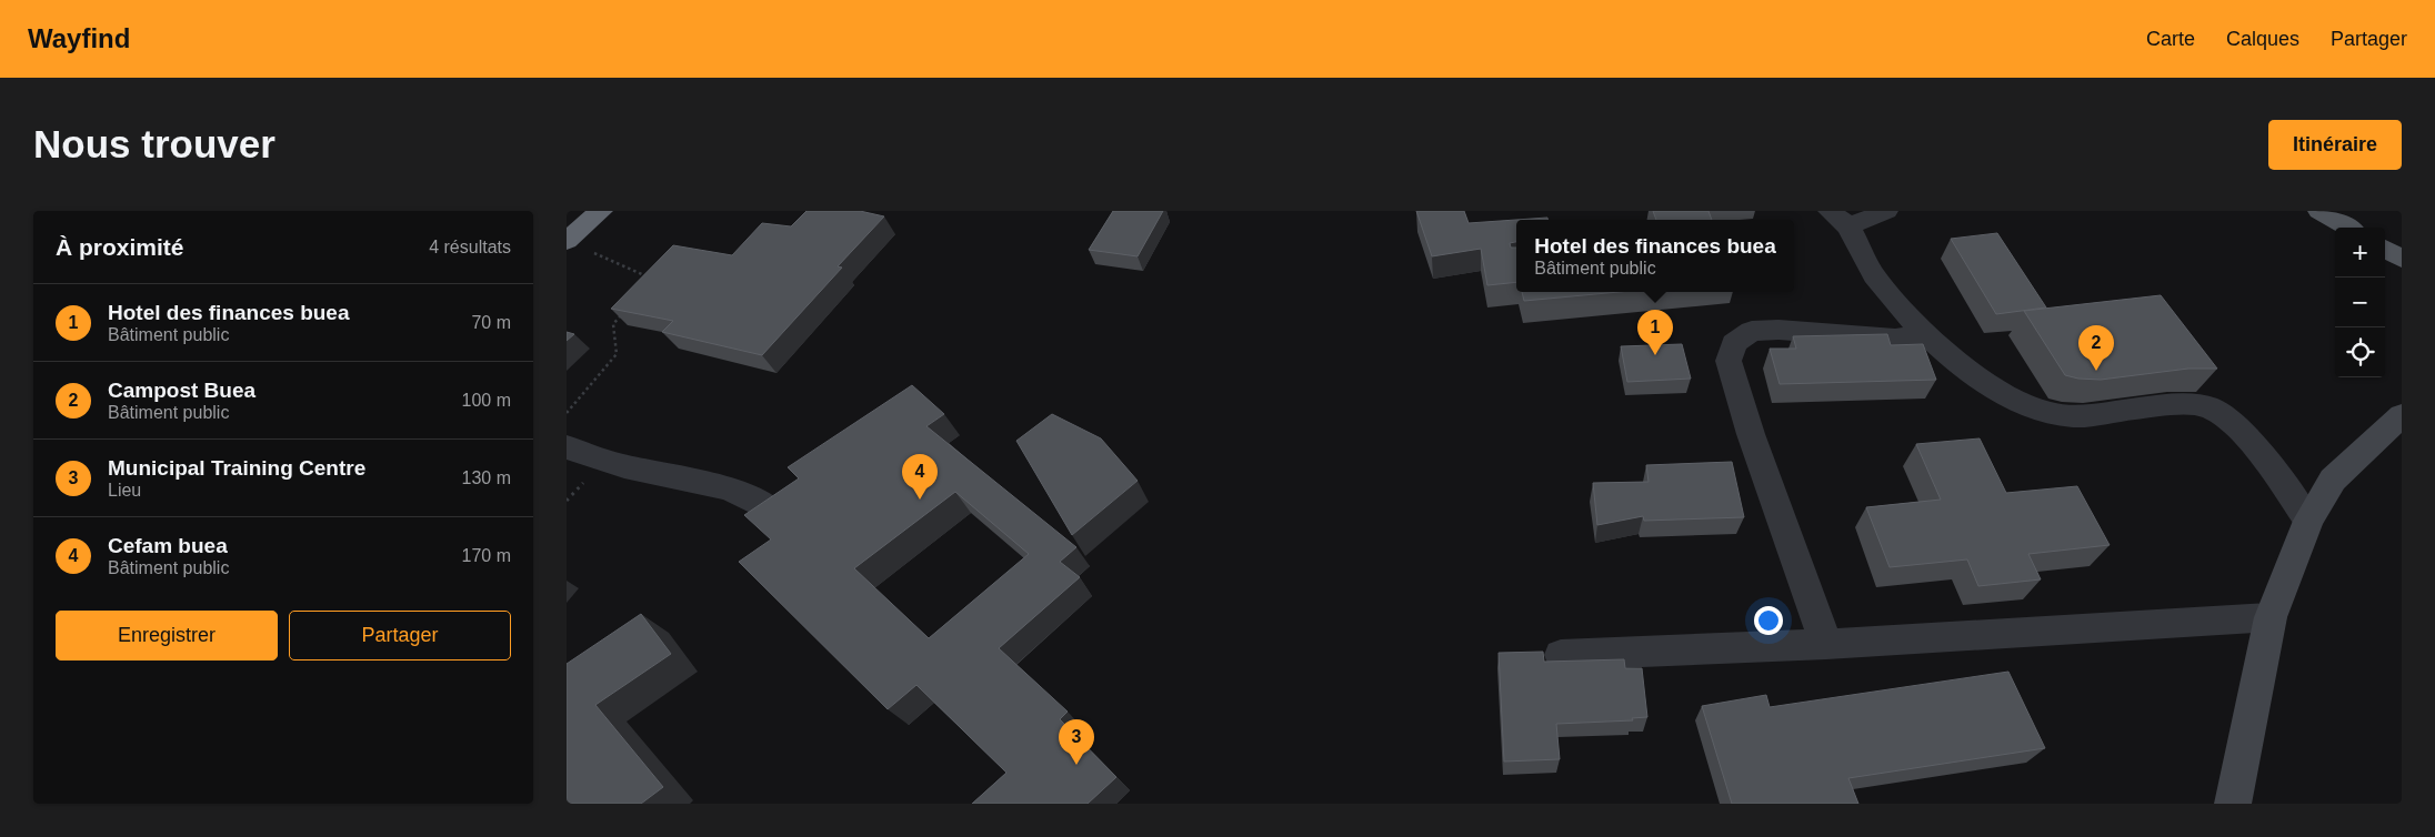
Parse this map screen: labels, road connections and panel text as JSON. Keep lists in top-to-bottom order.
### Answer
{
  "page": {
    "header": "Wayfind",
    "nav": ["Carte", "Calques", "Partager"],
    "buttons": [
      "Itinéraire",
      ["Enregistrer", "Partager"]
    ],
    "title": "Nous trouver",
    "heading": ["À proximité", "4 résultats"],
    "popup": ["Hotel des finances buea", "Bâtiment public"],
    "map_buttons": ["+", "−"],
    "list": [
      {
        "mark": "1",
        "name": "Hotel des finances buea",
        "note": "Bâtiment public",
        "value": "70 m"
      },
      {
        "mark": "2",
        "name": "Campost Buea",
        "note": "Bâtiment public",
        "value": "100 m"
      },
      {
        "mark": "3",
        "name": "Municipal Training Centre",
        "note": "Lieu",
        "value": "130 m"
      },
      {
        "mark": "4",
        "name": "Cefam buea",
        "note": "Bâtiment public",
        "value": "170 m"
      }
    ],
    "pins": [
      "1",
      "2",
      "4",
      "3"
    ]
  }
}
